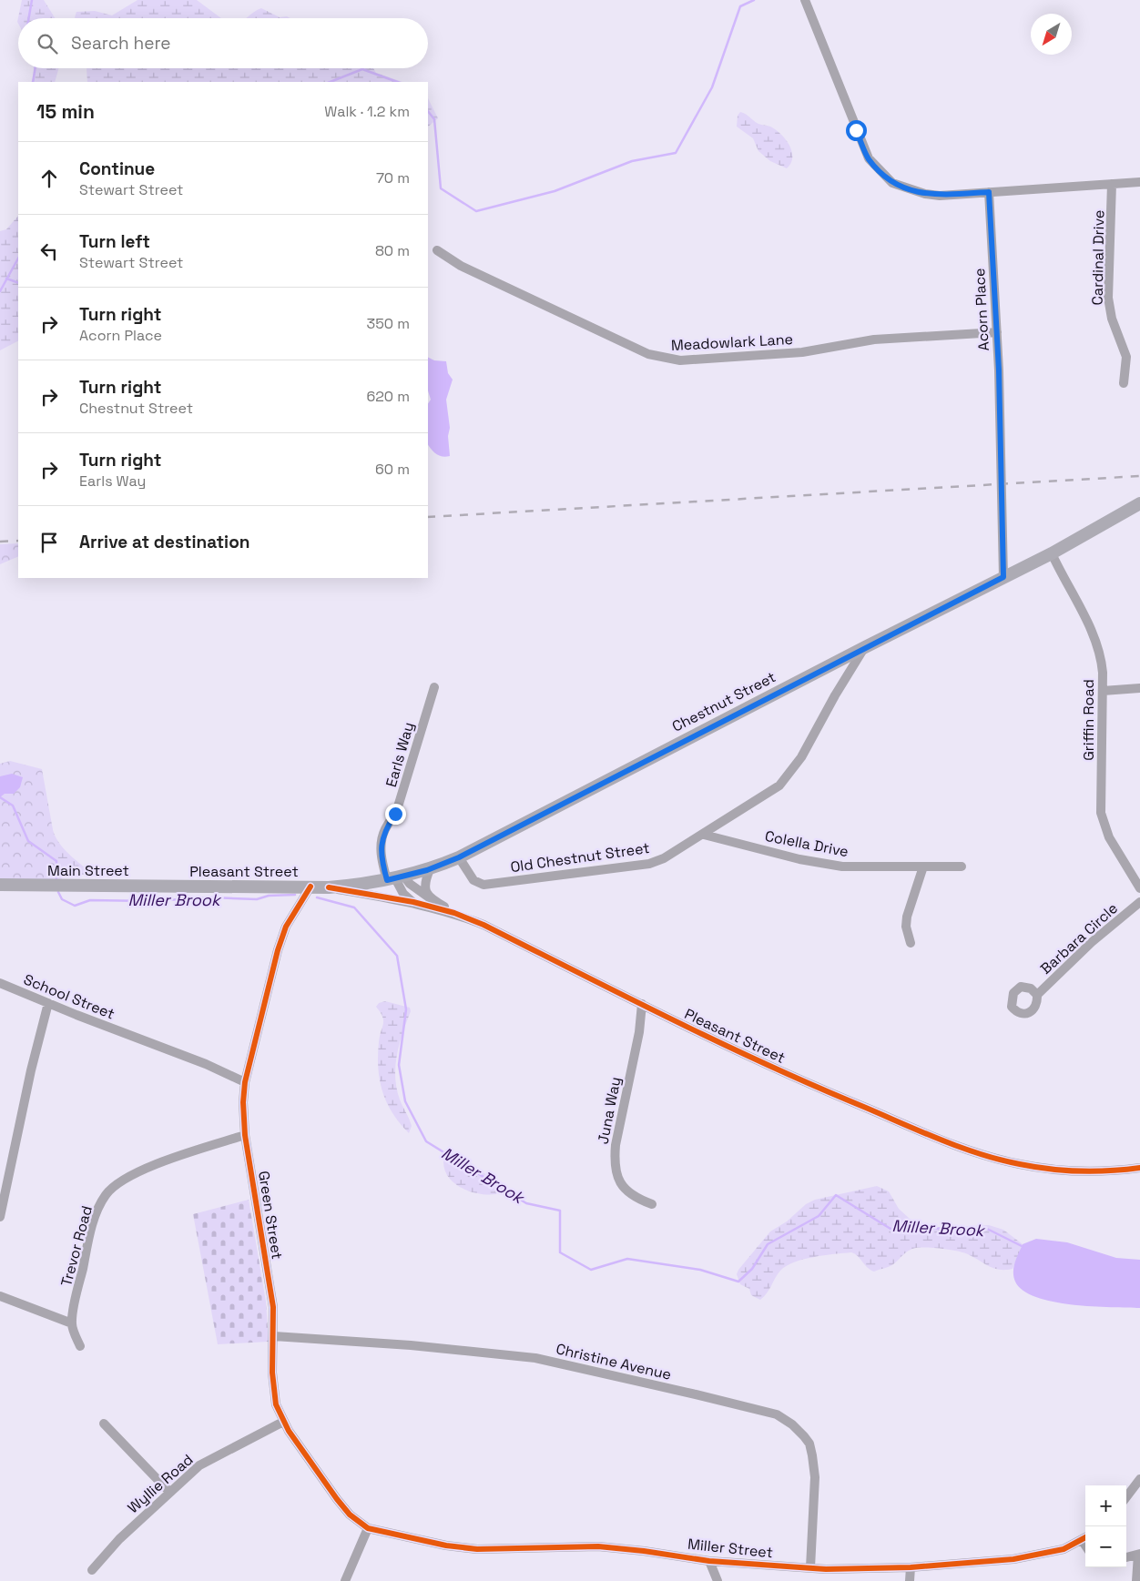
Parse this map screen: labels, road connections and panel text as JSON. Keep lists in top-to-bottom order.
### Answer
{
  "streets": {
    "main road": ["Chestnut Street", "Main Street", "Pleasant Street"],
    "street": [
      "Cardinal Drive",
      "Acorn Place",
      "Meadowlark Lane",
      "Griffin Road",
      "Earls Way",
      "Colella Drive",
      "Old Chestnut Street",
      "Barbara Circle",
      "School Street",
      "Juna Way",
      "Green Street",
      "Trevor Road",
      "Christine Avenue",
      "Wyllie Road",
      "Miller Street"
    ]
  },
  "crossings": [
    ["Acorn Place", "Meadowlark Lane"],
    ["Acorn Place", "Chestnut Street"],
    ["Chestnut Street", "Griffin Road"],
    ["Chestnut Street", "Earls Way"],
    ["Chestnut Street", "Old Chestnut Street"],
    ["Chestnut Street", "Pleasant Street"],
    ["Chestnut Street", "Green Street"],
    ["Earls Way", "Pleasant Street"],
    ["Colella Drive", "Old Chestnut Street"],
    ["Main Street", "Pleasant Street"],
    ["Pleasant Street", "Juna Way"],
    ["Pleasant Street", "Green Street"],
    ["School Street", "Green Street"],
    ["Green Street", "Trevor Road"],
    ["Green Street", "Christine Avenue"],
    ["Green Street", "Wyllie Road"],
    ["Green Street", "Miller Street"],
    ["Christine Avenue", "Miller Street"]
  ],
  "water": ["Miller Brook"],
  "north": "bottom left",
  "page": {
    "search": "Search here",
    "heading": ["15 min", "Walk · 1.2 km"],
    "list": [
      ["Continue", "Stewart Street", "70 m"],
      ["Turn left", "Stewart Street", "80 m"],
      ["Turn right", "Acorn Place", "350 m"],
      ["Turn right", "Chestnut Street", "620 m"],
      ["Turn right", "Earls Way", "60 m"],
      "Arrive at destination"
    ],
    "map_buttons": ["+", "−"]
  }
}
